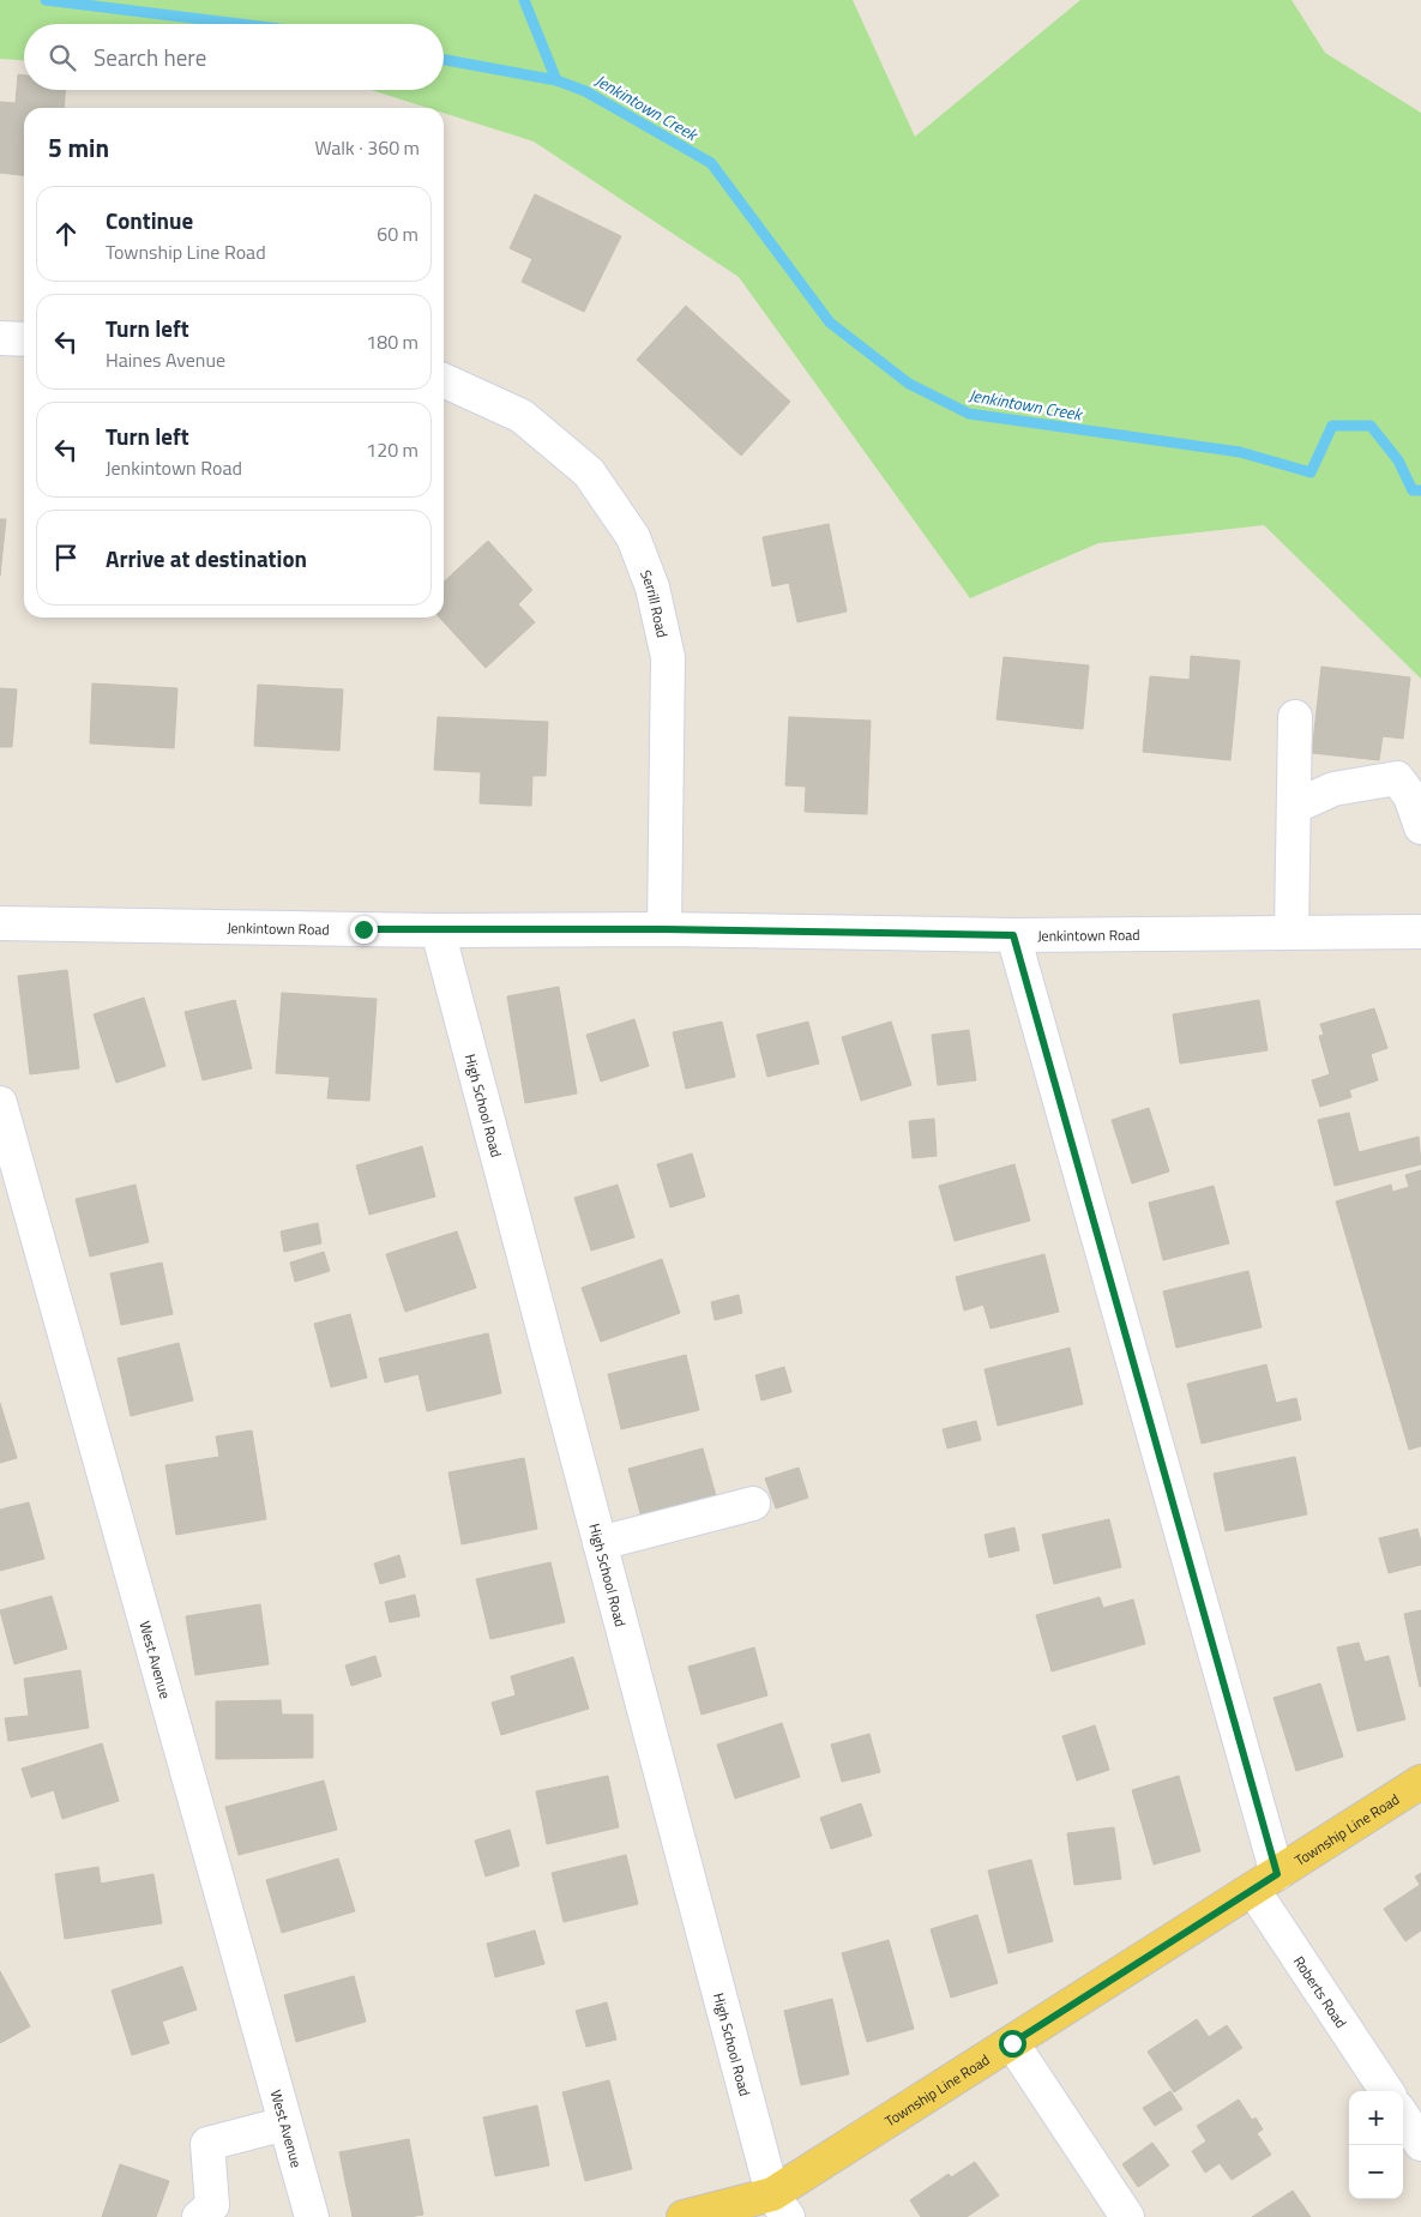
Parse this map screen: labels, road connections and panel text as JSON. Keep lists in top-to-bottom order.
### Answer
{
  "streets": {
    "main road": ["Township Line Road"],
    "street": [
      "Serrill Road",
      "Jenkintown Road",
      "High School Road",
      "West Avenue",
      "Roberts Road"
    ]
  },
  "crossings": [
    ["Serrill Road", "Jenkintown Road"],
    ["Jenkintown Road", "High School Road"],
    ["Jenkintown Road", "Roberts Road"],
    ["High School Road", "Township Line Road"],
    ["Township Line Road", "Roberts Road"]
  ],
  "water": ["Jenkintown Creek"],
  "page": {
    "search": "Search here",
    "heading": ["5 min", "Walk · 360 m"],
    "list": [
      ["Continue", "Township Line Road", "60 m"],
      ["Turn left", "Haines Avenue", "180 m"],
      ["Turn left", "Jenkintown Road", "120 m"],
      "Arrive at destination"
    ],
    "map_buttons": ["+", "−"]
  }
}
